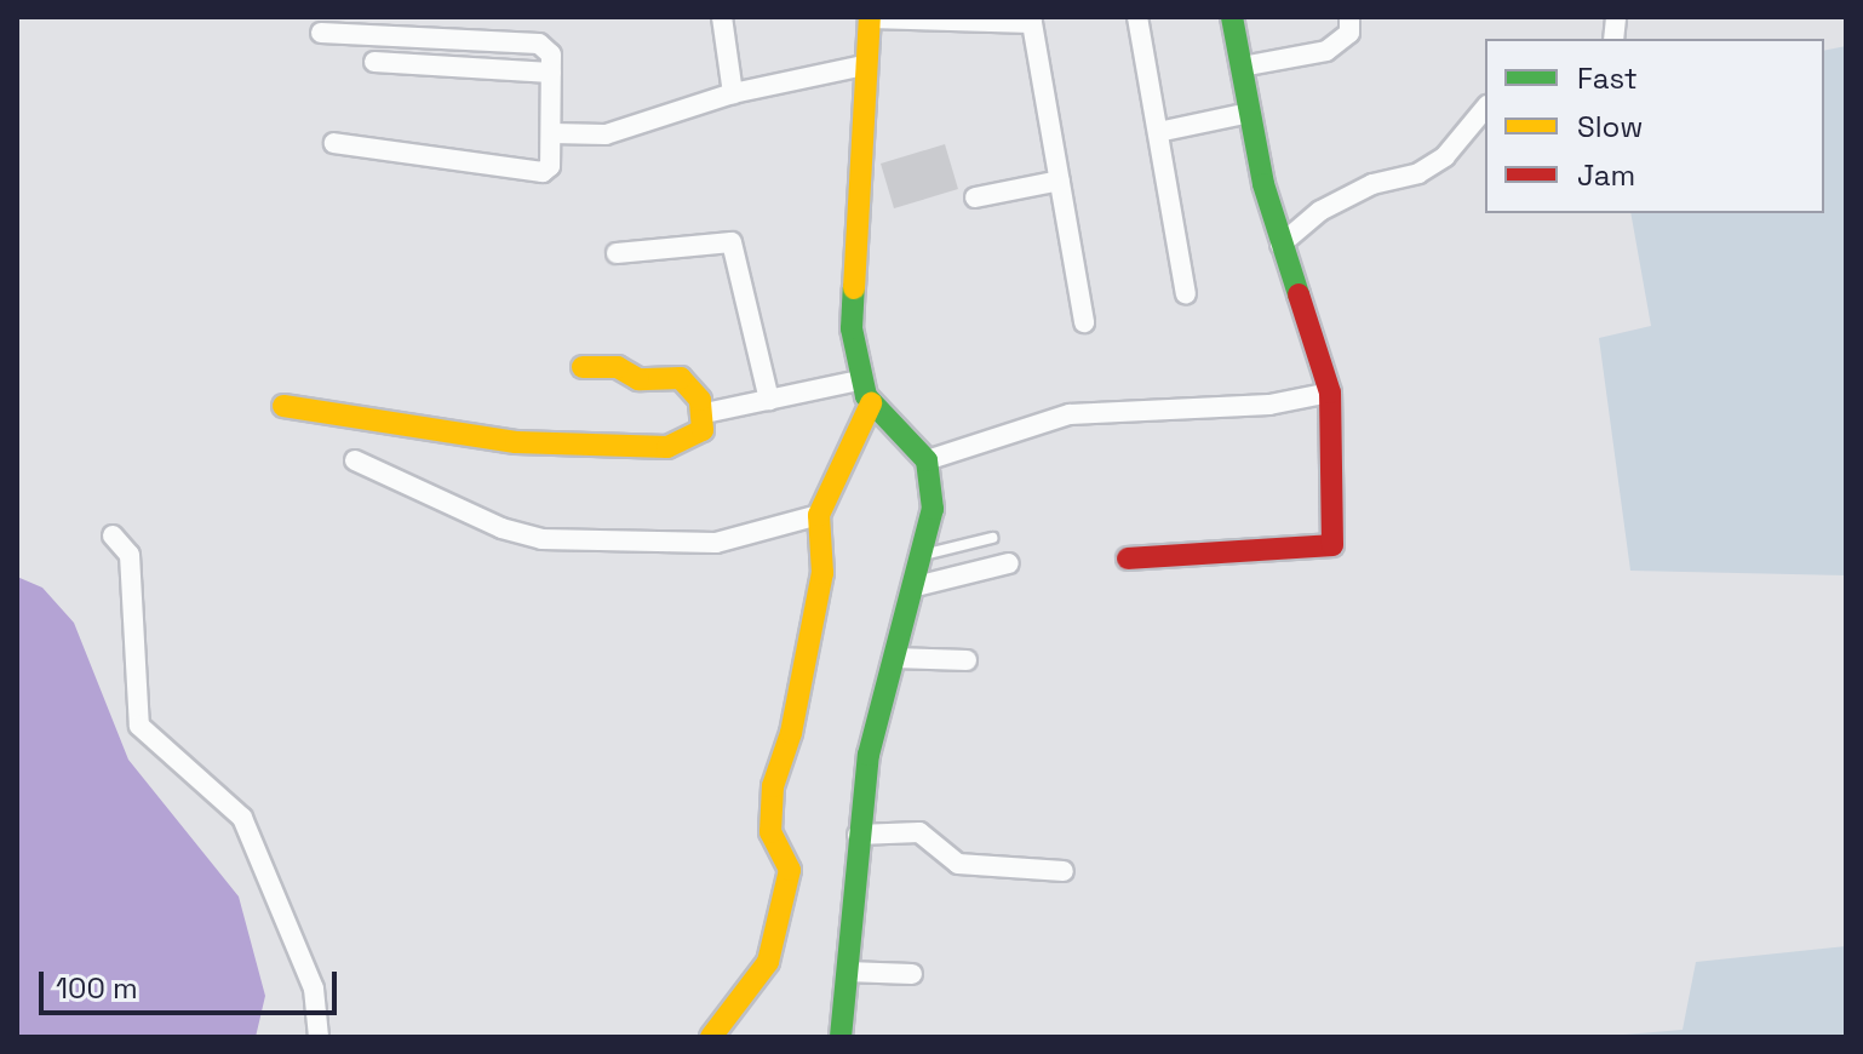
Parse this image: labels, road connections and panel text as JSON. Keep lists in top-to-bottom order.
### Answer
{
  "legend": ["Fast", "Slow", "Jam"],
  "scale_bar": "100 m"
}
